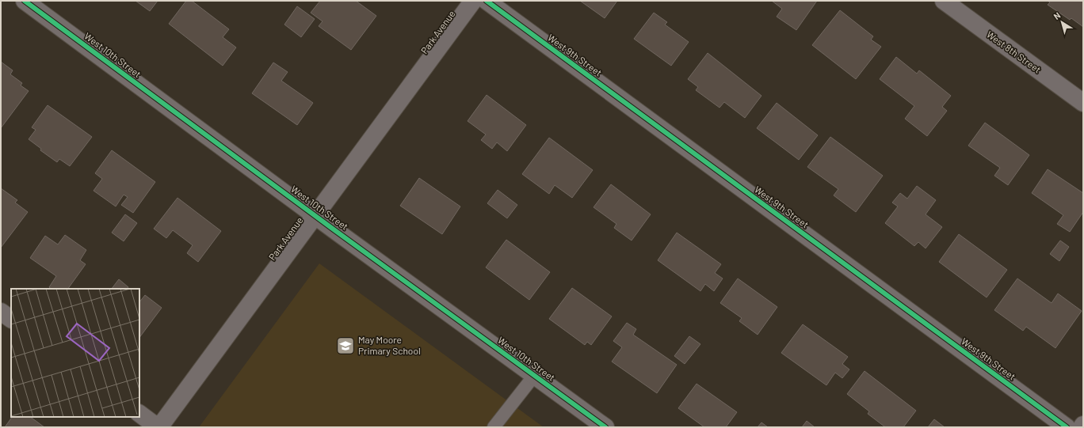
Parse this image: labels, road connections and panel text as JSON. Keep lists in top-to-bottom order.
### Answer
{
  "streets": {
    "street": [
      "Park Avenue",
      "West 8th Street",
      "West 10th Street",
      "West 9th Street"
    ]
  },
  "crossings": [
    ["Park Avenue", "West 10th Street"]
  ],
  "places": {
    "school or university": ["May Moore Primary School"]
  },
  "north": "top left"
}
